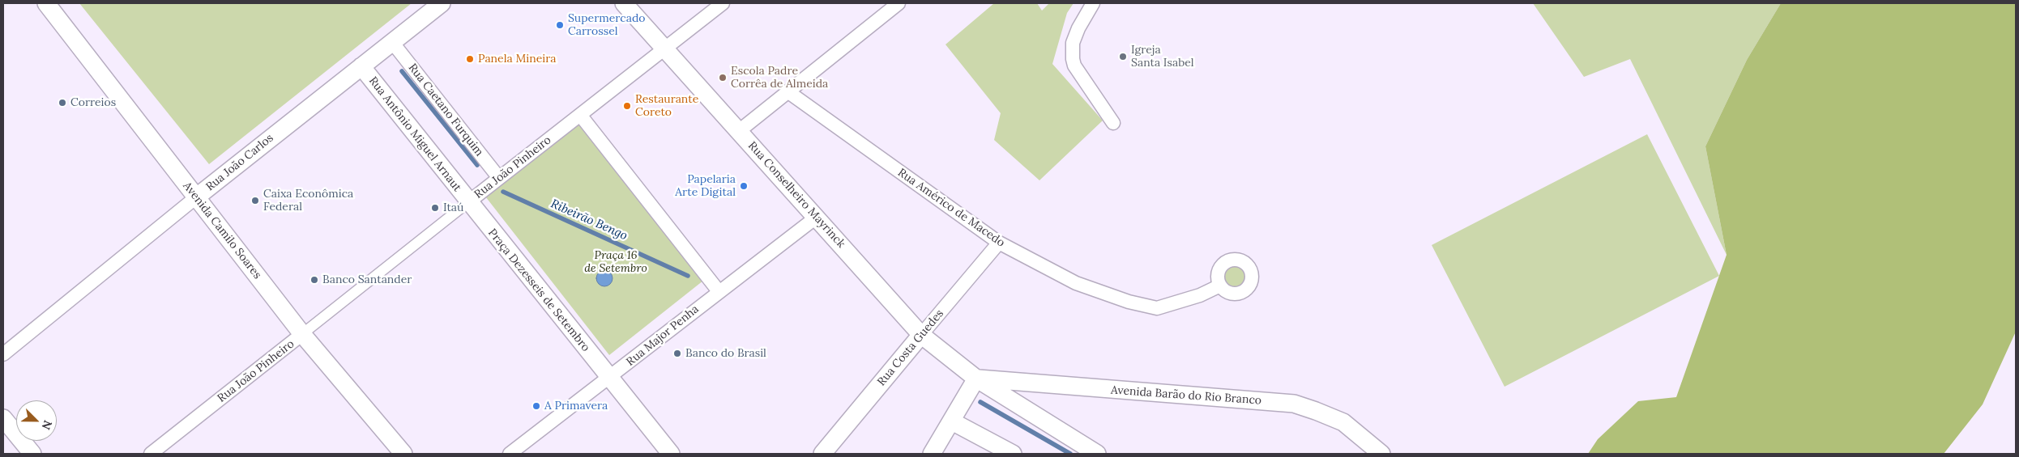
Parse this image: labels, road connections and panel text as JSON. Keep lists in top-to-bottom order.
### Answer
{
  "streets": {
    "street": [
      "Rua Caetano Furquim",
      "Rua Antônio Miguel Arnaut",
      "Rua João Carlos",
      "Rua João Pinheiro",
      "Rua Conselheiro Mayrinck",
      "Rua Américo de Macedo",
      "Avenida Camilo Soares",
      "Praça Dezesseis de Setembro",
      "Rua Major Penha",
      "Rua Costa Guedes",
      "Avenida Barão do Rio Branco"
    ]
  },
  "crossings": [
    ["Rua Caetano Furquim", "Rua João Carlos"],
    ["Rua Caetano Furquim", "Rua João Pinheiro"],
    ["Rua Antônio Miguel Arnaut", "Rua João Carlos"],
    ["Rua Antônio Miguel Arnaut", "Rua João Pinheiro"],
    ["Rua Antônio Miguel Arnaut", "Praça Dezesseis de Setembro"],
    ["Rua João Carlos", "Avenida Camilo Soares"],
    ["Rua João Pinheiro", "Rua Conselheiro Mayrinck"],
    ["Rua João Pinheiro", "Avenida Camilo Soares"],
    ["Rua João Pinheiro", "Praça Dezesseis de Setembro"],
    ["Rua Conselheiro Mayrinck", "Rua Major Penha"],
    ["Rua Conselheiro Mayrinck", "Rua Costa Guedes"],
    ["Rua Conselheiro Mayrinck", "Avenida Barão do Rio Branco"],
    ["Rua Américo de Macedo", "Rua Costa Guedes"],
    ["Praça Dezesseis de Setembro", "Rua Major Penha"]
  ],
  "water": ["Ribeirão Bengo"],
  "parks": ["Praça 16 de Setembro"],
  "places": [
    "Supermercado Carrossel",
    "Igreja Santa Isabel",
    "Panela Mineira",
    "Escola Padre Corrêa de Almeida",
    "Correios",
    "Restaurante Coreto",
    "Papelaria Arte Digital",
    "Caixa Econômica Federal",
    "Itaú",
    "Banco Santander",
    "Banco do Brasil",
    "A Primavera"
  ],
  "north": "bottom right"
}
